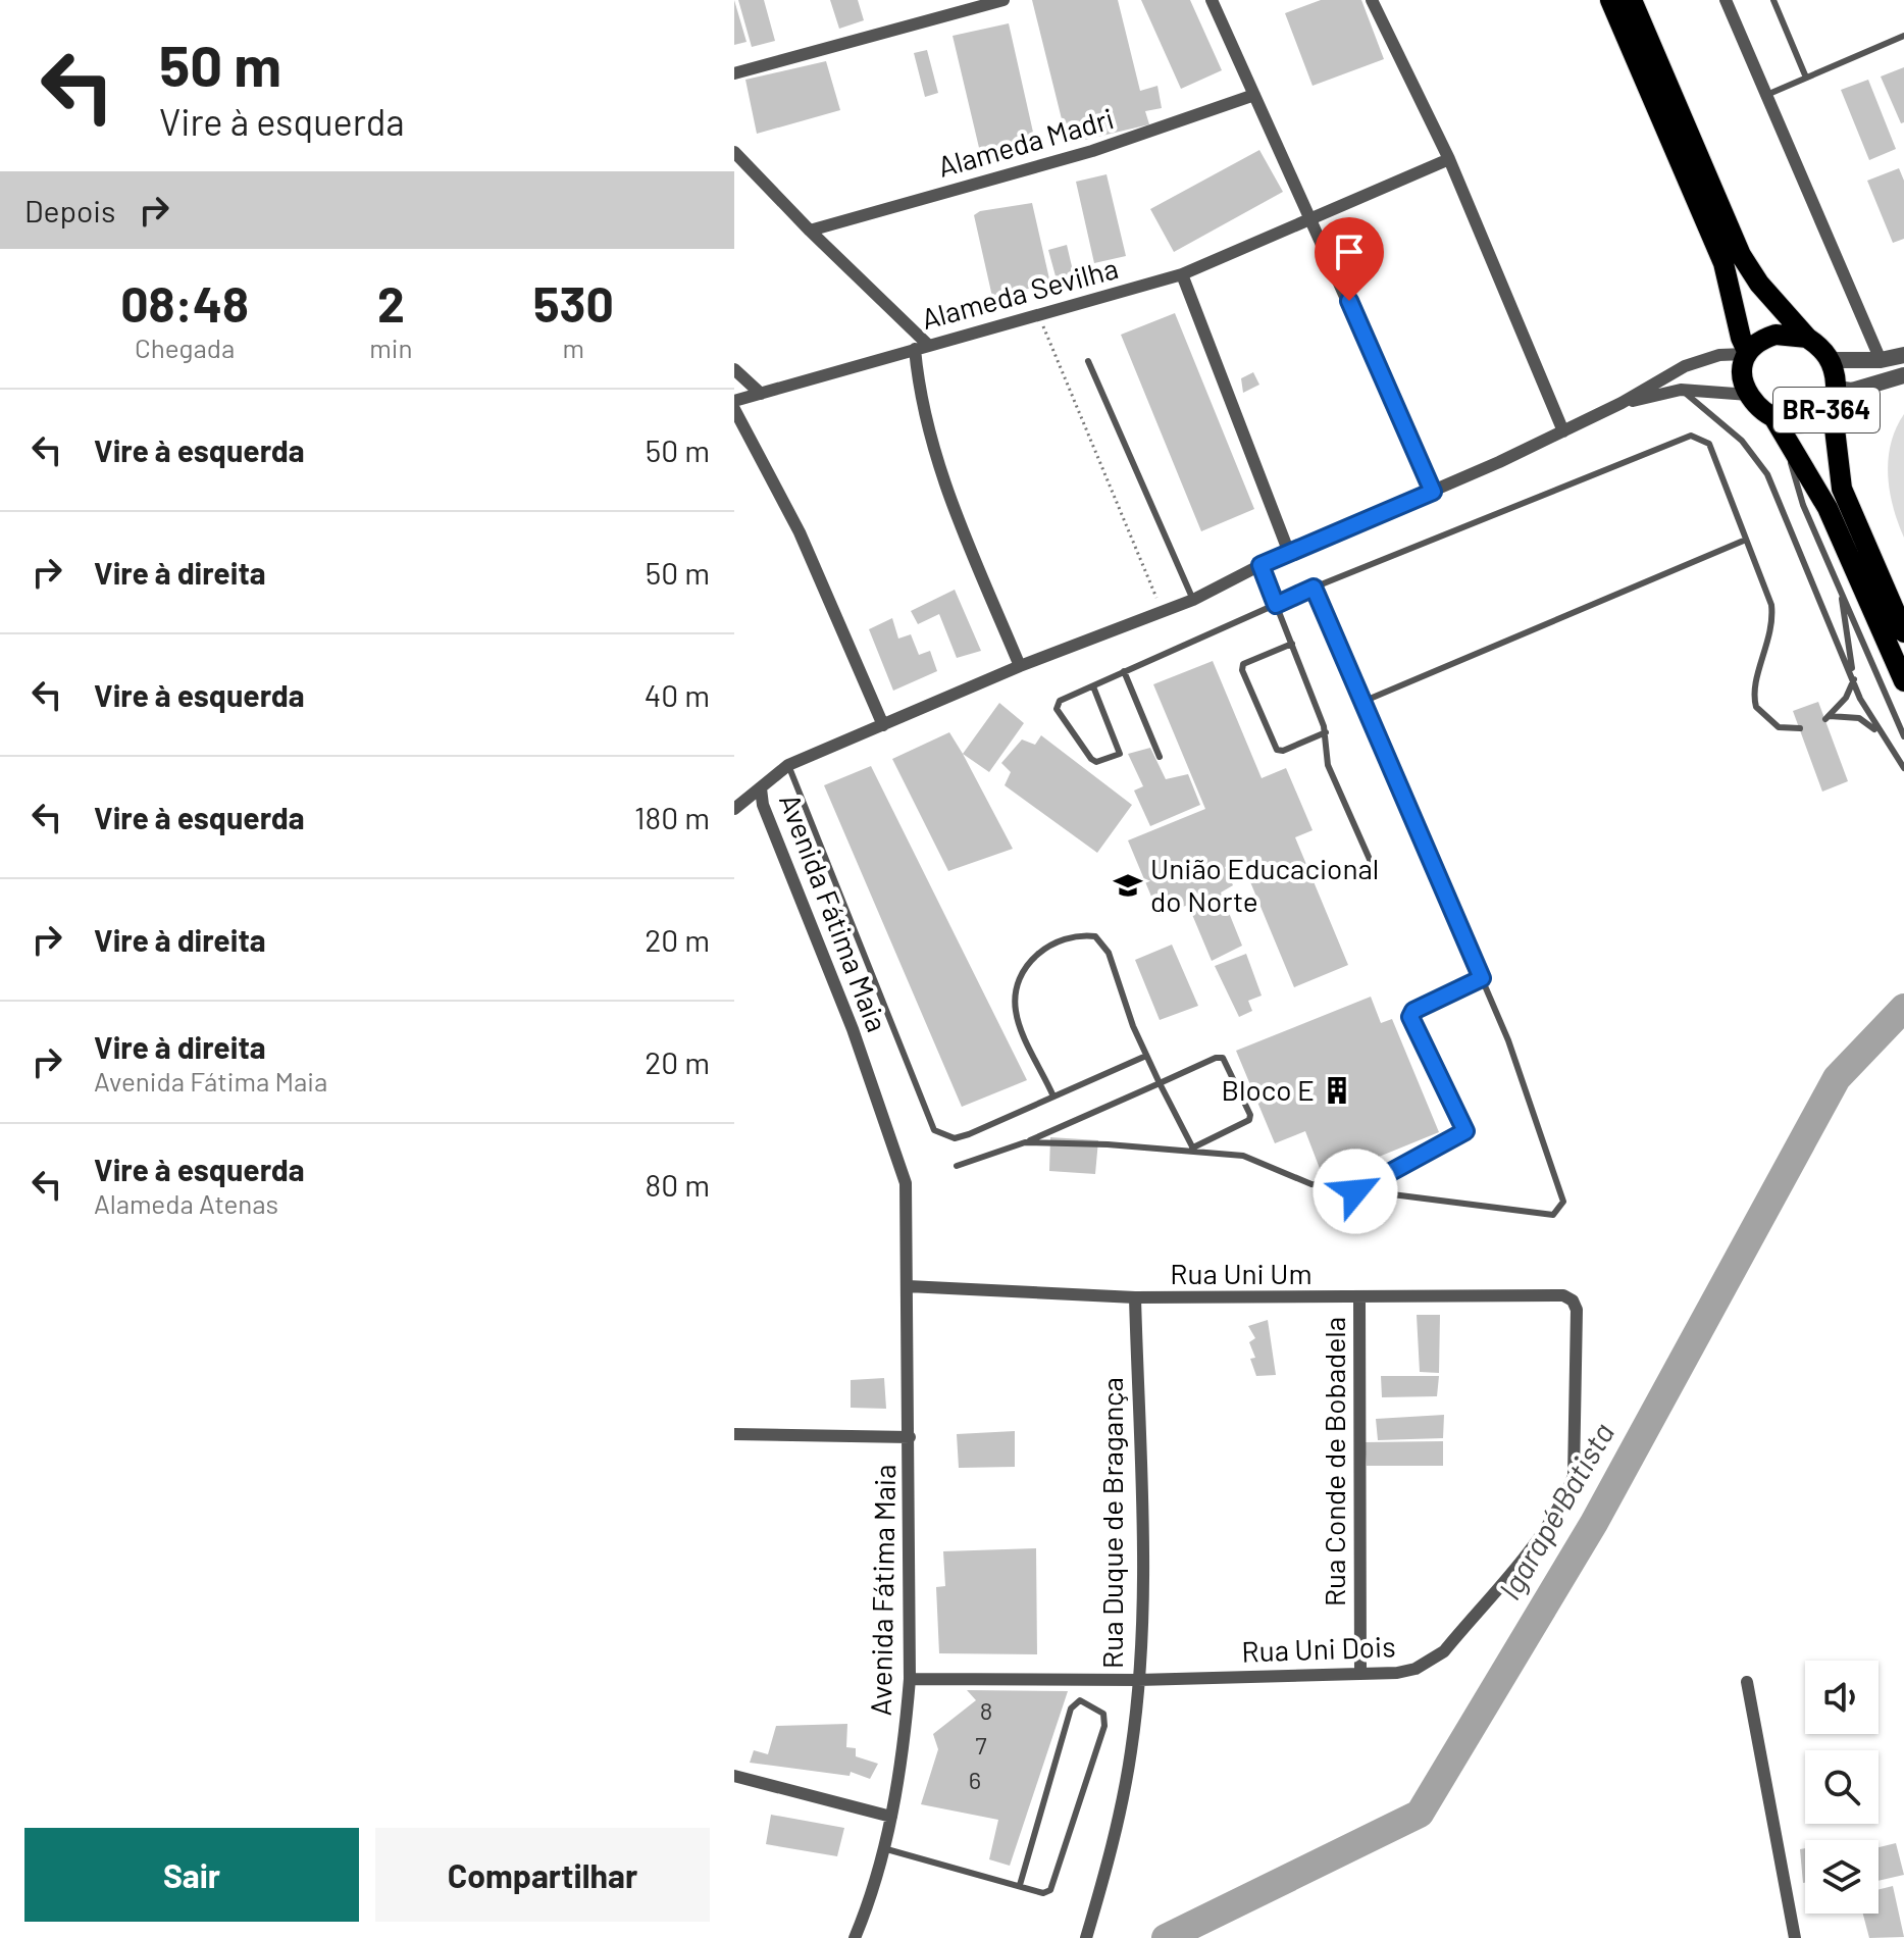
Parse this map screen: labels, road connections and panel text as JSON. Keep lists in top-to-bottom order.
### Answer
{
  "streets": {
    "main road": ["BR-364"],
    "street": [
      "Alameda Madri",
      "Alameda Sevilha",
      "Avenida Fátima Maia",
      "Rua Uni Um",
      "Rua Conde de Bobadela",
      "Rua Duque de Bragança",
      "Rua Uni Dois"
    ]
  },
  "crossings": [
    ["BR-364", "Avenida Fátima Maia"],
    ["Avenida Fátima Maia", "Rua Uni Um"],
    ["Avenida Fátima Maia", "Rua Uni Dois"],
    ["Rua Uni Um", "Rua Conde de Bobadela"],
    ["Rua Uni Um", "Rua Duque de Bragança"],
    ["Rua Uni Um", "Rua Uni Dois"],
    ["Rua Conde de Bobadela", "Rua Uni Dois"],
    ["Rua Duque de Bragança", "Rua Uni Dois"]
  ],
  "water": ["Igarapé Batista"],
  "places": {
    "school or university": ["União Educacional do Norte"],
    "building": ["Bloco E"]
  },
  "house_numbers": ["8", "7", "6"],
  "page": {
    "turn": ["50 m", "Vire à esquerda"],
    "then": "Depois",
    "eta": [
      "08:48",
      "Chegada",
      "2",
      "min",
      "530",
      "m"
    ],
    "list": [
      {
        "name": "Vire à esquerda",
        "value": "50 m"
      },
      {
        "name": "Vire à direita",
        "value": "50 m"
      },
      {
        "name": "Vire à esquerda",
        "value": "40 m"
      },
      {
        "name": "Vire à esquerda",
        "value": "180 m"
      },
      {
        "name": "Vire à direita",
        "value": "20 m"
      },
      {
        "name": "Vire à direita",
        "note": "Avenida Fátima Maia",
        "value": "20 m"
      },
      {
        "name": "Vire à esquerda",
        "note": "Alameda Atenas",
        "value": "80 m"
      }
    ],
    "buttons": ["Sair", "Compartilhar"]
  }
}
